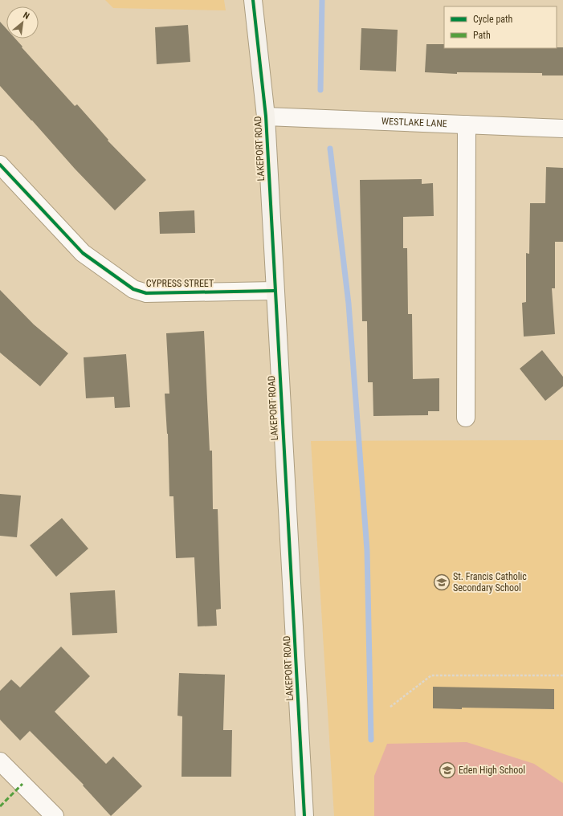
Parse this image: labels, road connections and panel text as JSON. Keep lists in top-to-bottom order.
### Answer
{
  "streets": {
    "main road": ["LAKEPORT ROAD"],
    "street": ["WESTLAKE LANE", "CYPRESS STREET"]
  },
  "crossings": [
    ["WESTLAKE LANE", "LAKEPORT ROAD"],
    ["LAKEPORT ROAD", "CYPRESS STREET"]
  ],
  "places": {
    "school or university": ["St. Francis Catholic Secondary School", "Eden High School"]
  },
  "legend": ["Cycle path", "Path"],
  "north": "top right"
}
